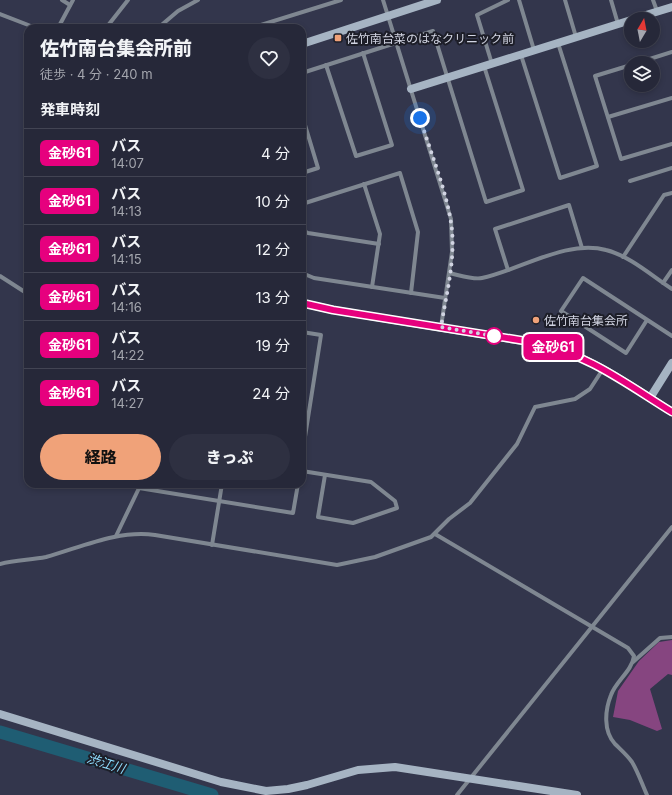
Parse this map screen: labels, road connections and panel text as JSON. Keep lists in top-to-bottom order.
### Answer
{
  "water": ["渋江川"],
  "places": {
    "transit": ["佐竹南台菜のはなクリニック前"],
    "other": ["佐竹南台集会所"]
  },
  "lines": ["bus line 金砂61"],
  "north": "top",
  "page": {
    "on_map": "金砂61",
    "heading": [
      ["佐竹南台集会所前", "徒歩 · 4 分 · 240 m"],
      "発車時刻"
    ],
    "list": [
      {
        "mark": "金砂61",
        "name": "バス",
        "note": "14:07",
        "value": "4 分"
      },
      {
        "mark": "金砂61",
        "name": "バス",
        "note": "14:13",
        "value": "10 分"
      },
      {
        "mark": "金砂61",
        "name": "バス",
        "note": "14:15",
        "value": "12 分"
      },
      {
        "mark": "金砂61",
        "name": "バス",
        "note": "14:16",
        "value": "13 分"
      },
      {
        "mark": "金砂61",
        "name": "バス",
        "note": "14:22",
        "value": "19 分"
      },
      {
        "mark": "金砂61",
        "name": "バス",
        "note": "14:27",
        "value": "24 分"
      }
    ],
    "buttons": ["経路", "きっぷ"]
  }
}
